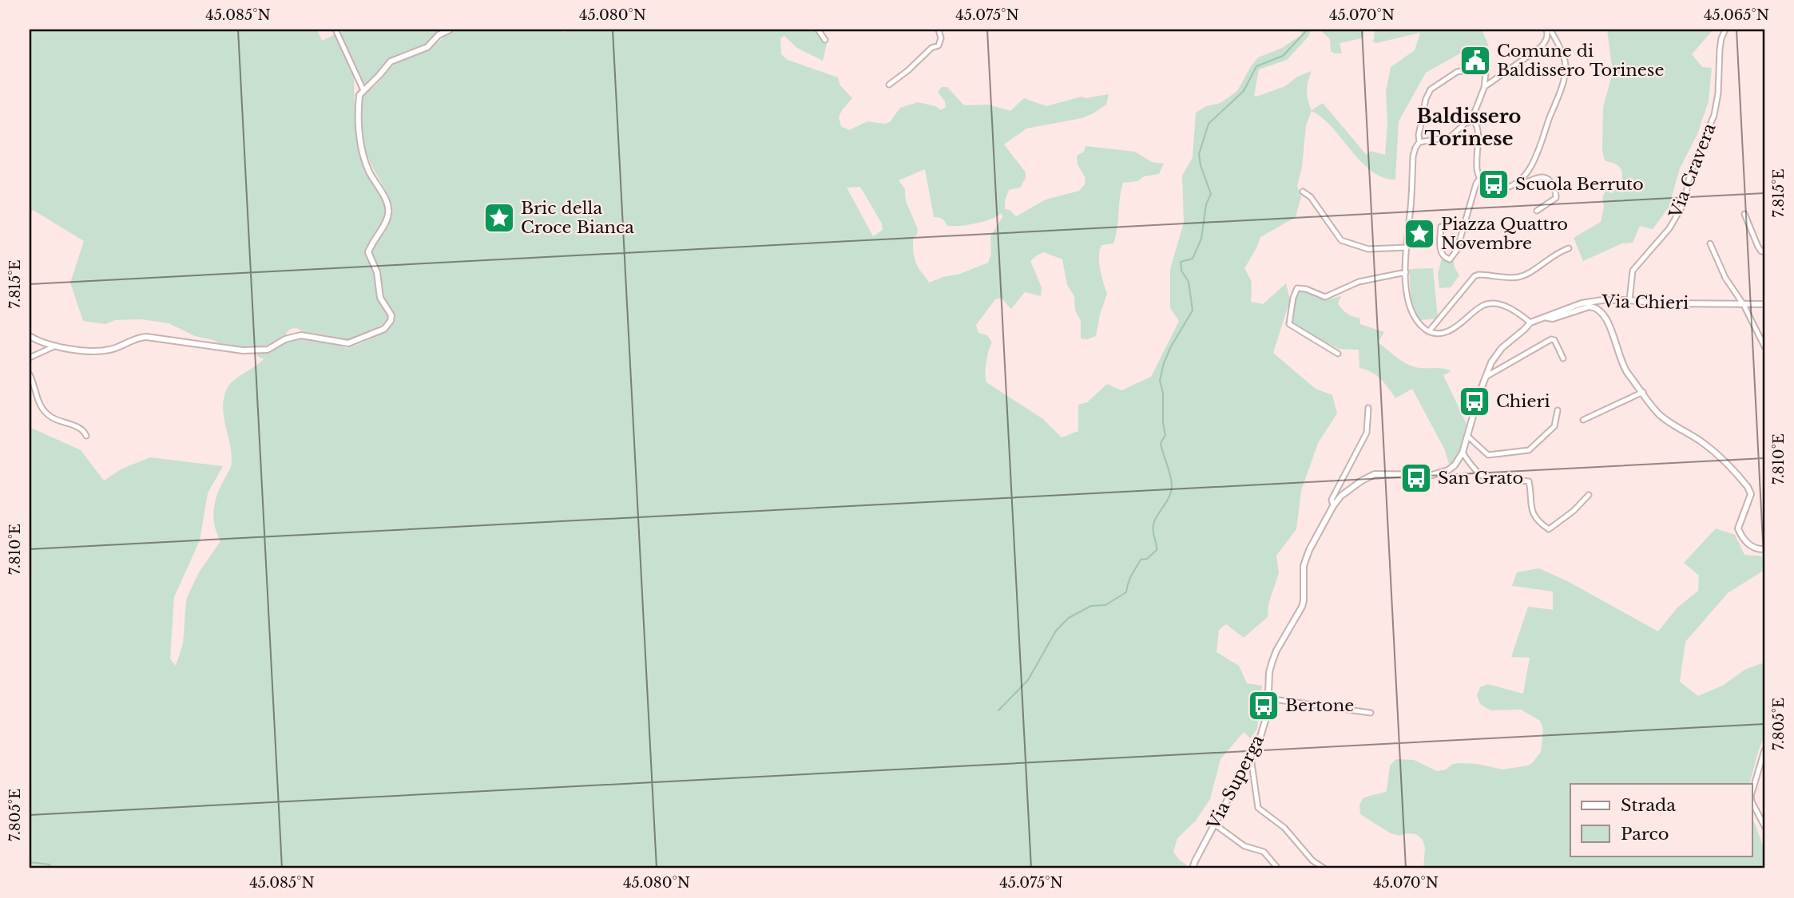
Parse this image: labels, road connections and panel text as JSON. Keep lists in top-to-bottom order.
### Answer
{
  "streets": {
    "street": ["Via Cravera", "Via Chieri", "Via Superga"]
  },
  "crossings": [
    ["Via Cravera", "Via Chieri"]
  ],
  "districts": ["Baldissero Torinese"],
  "places": {
    "public building": ["Comune di Baldissero Torinese"],
    "bus stop": [
      "Scuola Berruto",
      "Chieri",
      "San Grato",
      "Bertone"
    ],
    "place": ["Bric della Croce Bianca", "Piazza Quattro Novembre"]
  },
  "legend": ["Strada", "Parco"],
  "coordinates": [
    "45.085°N",
    "45.080°N",
    "45.075°N",
    "45.070°N",
    "45.065°N",
    "7.815°E",
    "7.810°E",
    "7.805°E"
  ]
}
